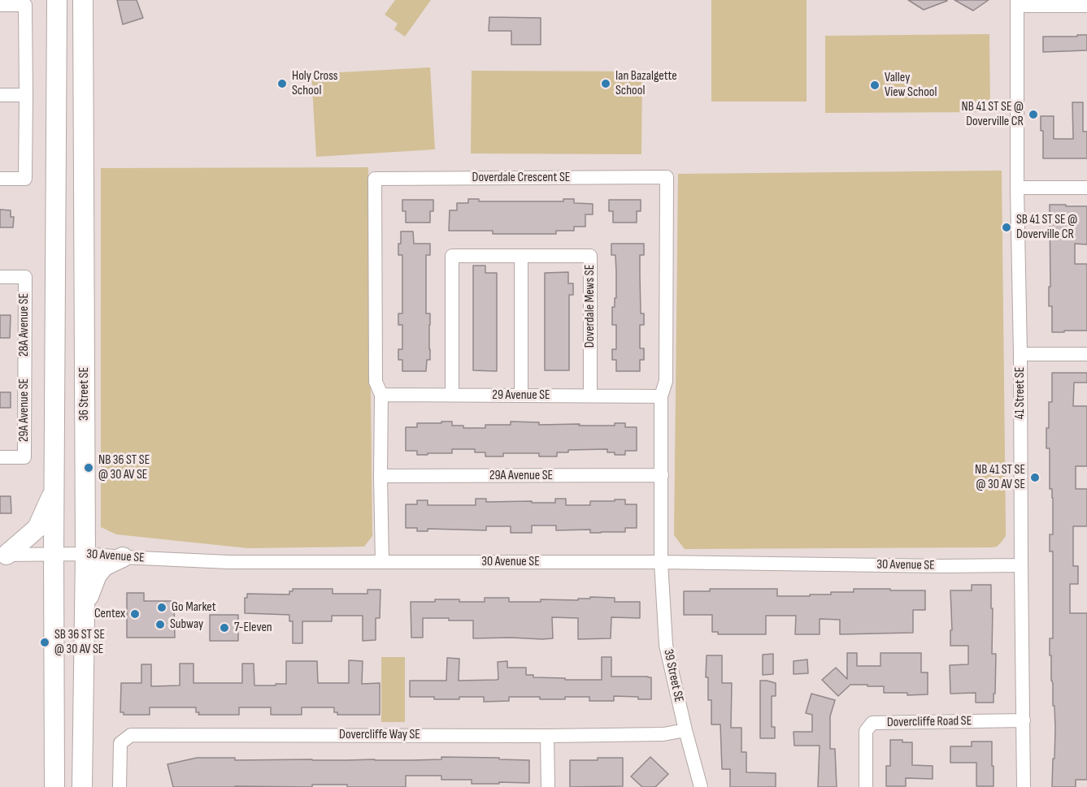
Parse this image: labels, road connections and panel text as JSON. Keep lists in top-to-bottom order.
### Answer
{
  "streets": {
    "main road": ["36 Street SE"],
    "street": [
      "Doverdale Crescent SE",
      "Doverdale Mews SE",
      "28A Avenue SE",
      "41 Street SE",
      "29 Avenue SE",
      "29A Avenue SE",
      "30 Avenue SE",
      "39 Street SE",
      "Dovercliffe Road SE",
      "Dovercliffe Way SE"
    ]
  },
  "crossings": [
    ["Doverdale Crescent SE", "29 Avenue SE"],
    ["Doverdale Crescent SE", "29A Avenue SE"],
    ["Doverdale Crescent SE", "30 Avenue SE"],
    ["Doverdale Crescent SE", "39 Street SE"],
    ["Doverdale Mews SE", "29 Avenue SE"],
    ["28A Avenue SE", "29A Avenue SE"],
    ["41 Street SE", "30 Avenue SE"],
    ["41 Street SE", "Dovercliffe Road SE"],
    ["36 Street SE", "30 Avenue SE"],
    ["30 Avenue SE", "39 Street SE"],
    ["39 Street SE", "Dovercliffe Way SE"]
  ],
  "places": [
    "Holy Cross School",
    "Ian Bazalgette School",
    "Valley View School",
    "NB 41 ST SE @ Doverville CR",
    "SB 41 ST SE @ Doverville CR",
    "NB 36 ST SE @ 30 AV SE",
    "NB 41 ST SE @ 30 AV SE",
    "Go Market",
    "Centex",
    "Subway",
    "7-Eleven",
    "SB 36 ST SE @ 30 AV SE"
  ]
}
